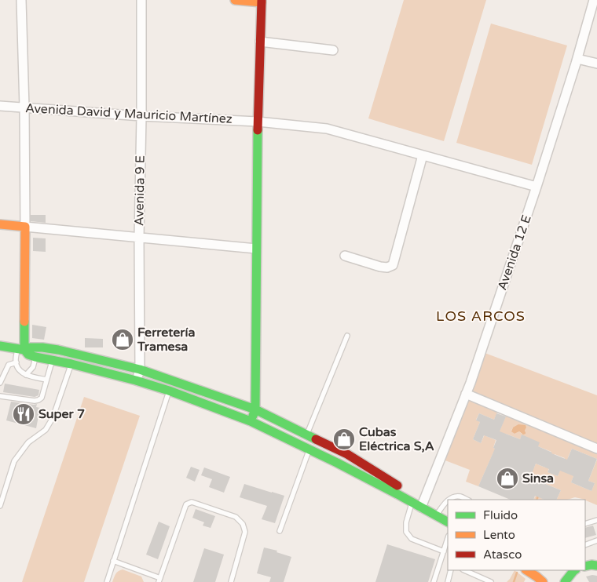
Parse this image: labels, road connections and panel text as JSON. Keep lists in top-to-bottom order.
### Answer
{
  "streets": {
    "street": ["Avenida David y Mauricio Martínez", "Avenida 9 E", "Avenida 12 E"]
  },
  "crossings": [
    ["Avenida David y Mauricio Martínez", "Avenida 9 E"],
    ["Avenida David y Mauricio Martínez", "Avenida 12 E"]
  ],
  "districts": ["LOS ARCOS"],
  "places": {
    "shop": ["Ferretería Tramesa", "Cubas Eléctrica S,A", "Sinsa"],
    "restaurant": ["Super 7"]
  },
  "legend": ["Fluido", "Lento", "Atasco"]
}
